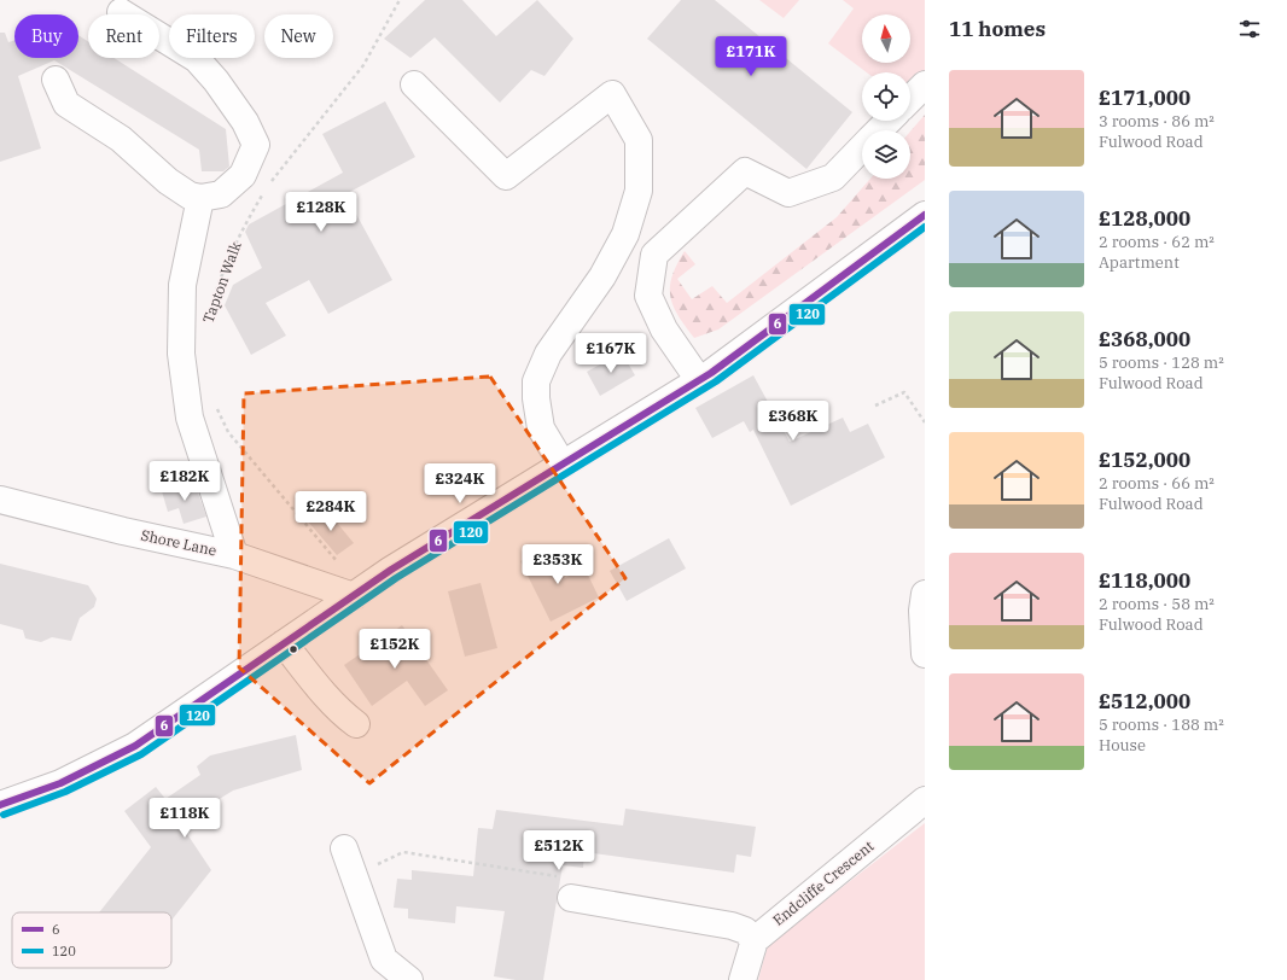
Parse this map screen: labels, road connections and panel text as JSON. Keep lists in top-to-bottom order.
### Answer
{
  "streets": {
    "street": ["Shore Lane", "Endcliffe Crescent"],
    "path": ["Tapton Walk"]
  },
  "lines": ["transit line 6", "transit line 120"],
  "legend": ["6", "120"],
  "north": "top",
  "page": {
    "heading": "11 homes",
    "chip": [
      "Buy",
      "Rent",
      "Filters",
      "New"
    ],
    "price": [
      "£171K",
      "£128K",
      "£167K",
      "£368K",
      "£182K",
      "£324K",
      "£284K",
      "£353K",
      "£152K",
      "£118K",
      "£512K"
    ],
    "list": [
      {
        "name": "£171,000",
        "note": "3 rooms · 86 m² · Fulwood Road"
      },
      {
        "name": "£128,000",
        "note": "2 rooms · 62 m² · Apartment"
      },
      {
        "name": "£368,000",
        "note": "5 rooms · 128 m² · Fulwood Road"
      },
      {
        "name": "£152,000",
        "note": "2 rooms · 66 m² · Fulwood Road"
      },
      {
        "name": "£118,000",
        "note": "2 rooms · 58 m² · Fulwood Road"
      },
      {
        "name": "£512,000",
        "note": "5 rooms · 188 m² · House"
      }
    ]
  }
}
